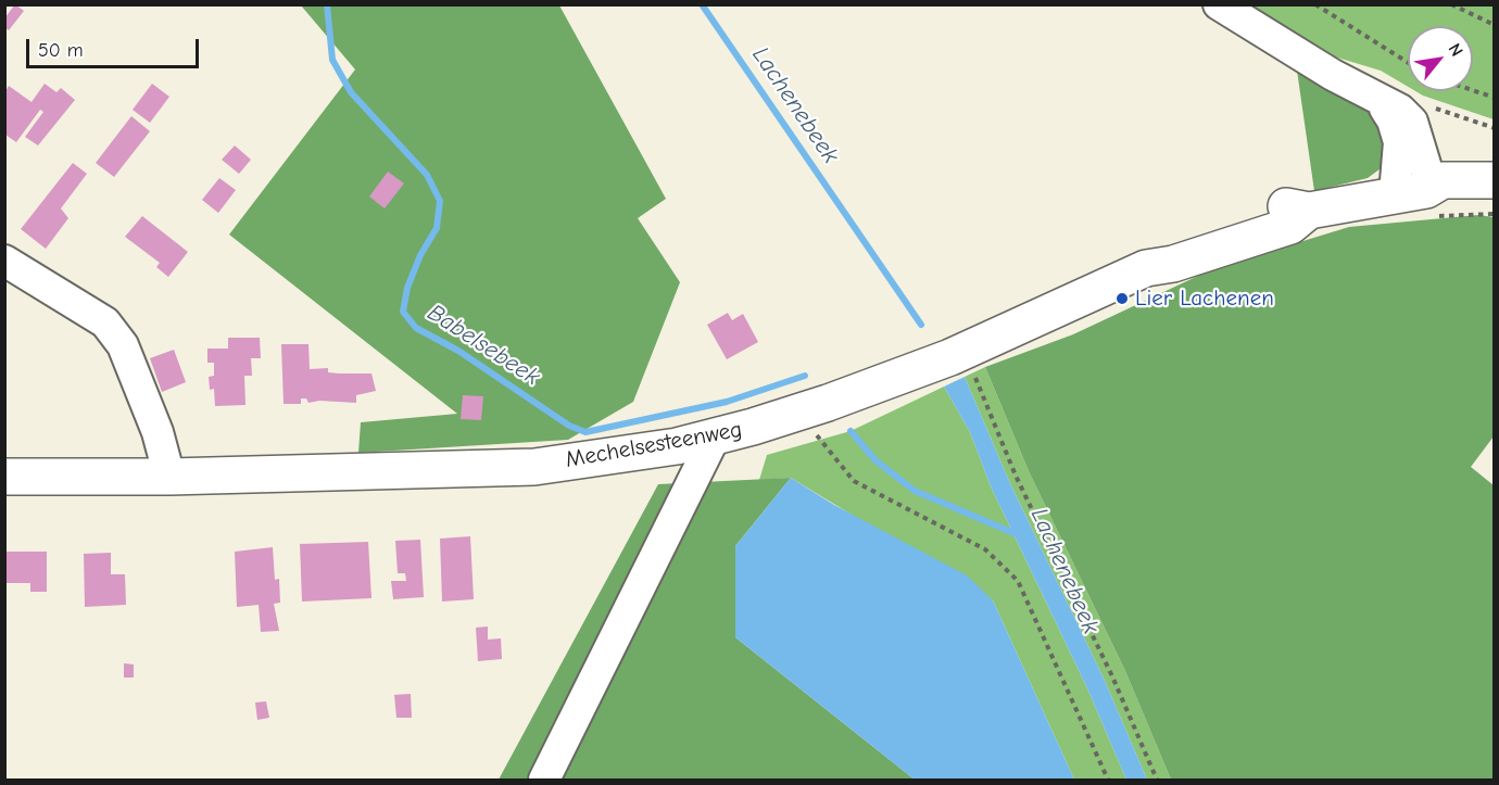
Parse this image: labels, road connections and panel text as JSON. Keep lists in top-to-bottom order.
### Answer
{
  "streets": {
    "main road": ["Mechelsesteenweg"]
  },
  "water": ["Lachenebeek", "Babelsebeek"],
  "places": ["Lier Lachenen"],
  "scale_bar": "50 m",
  "north": "top right"
}
